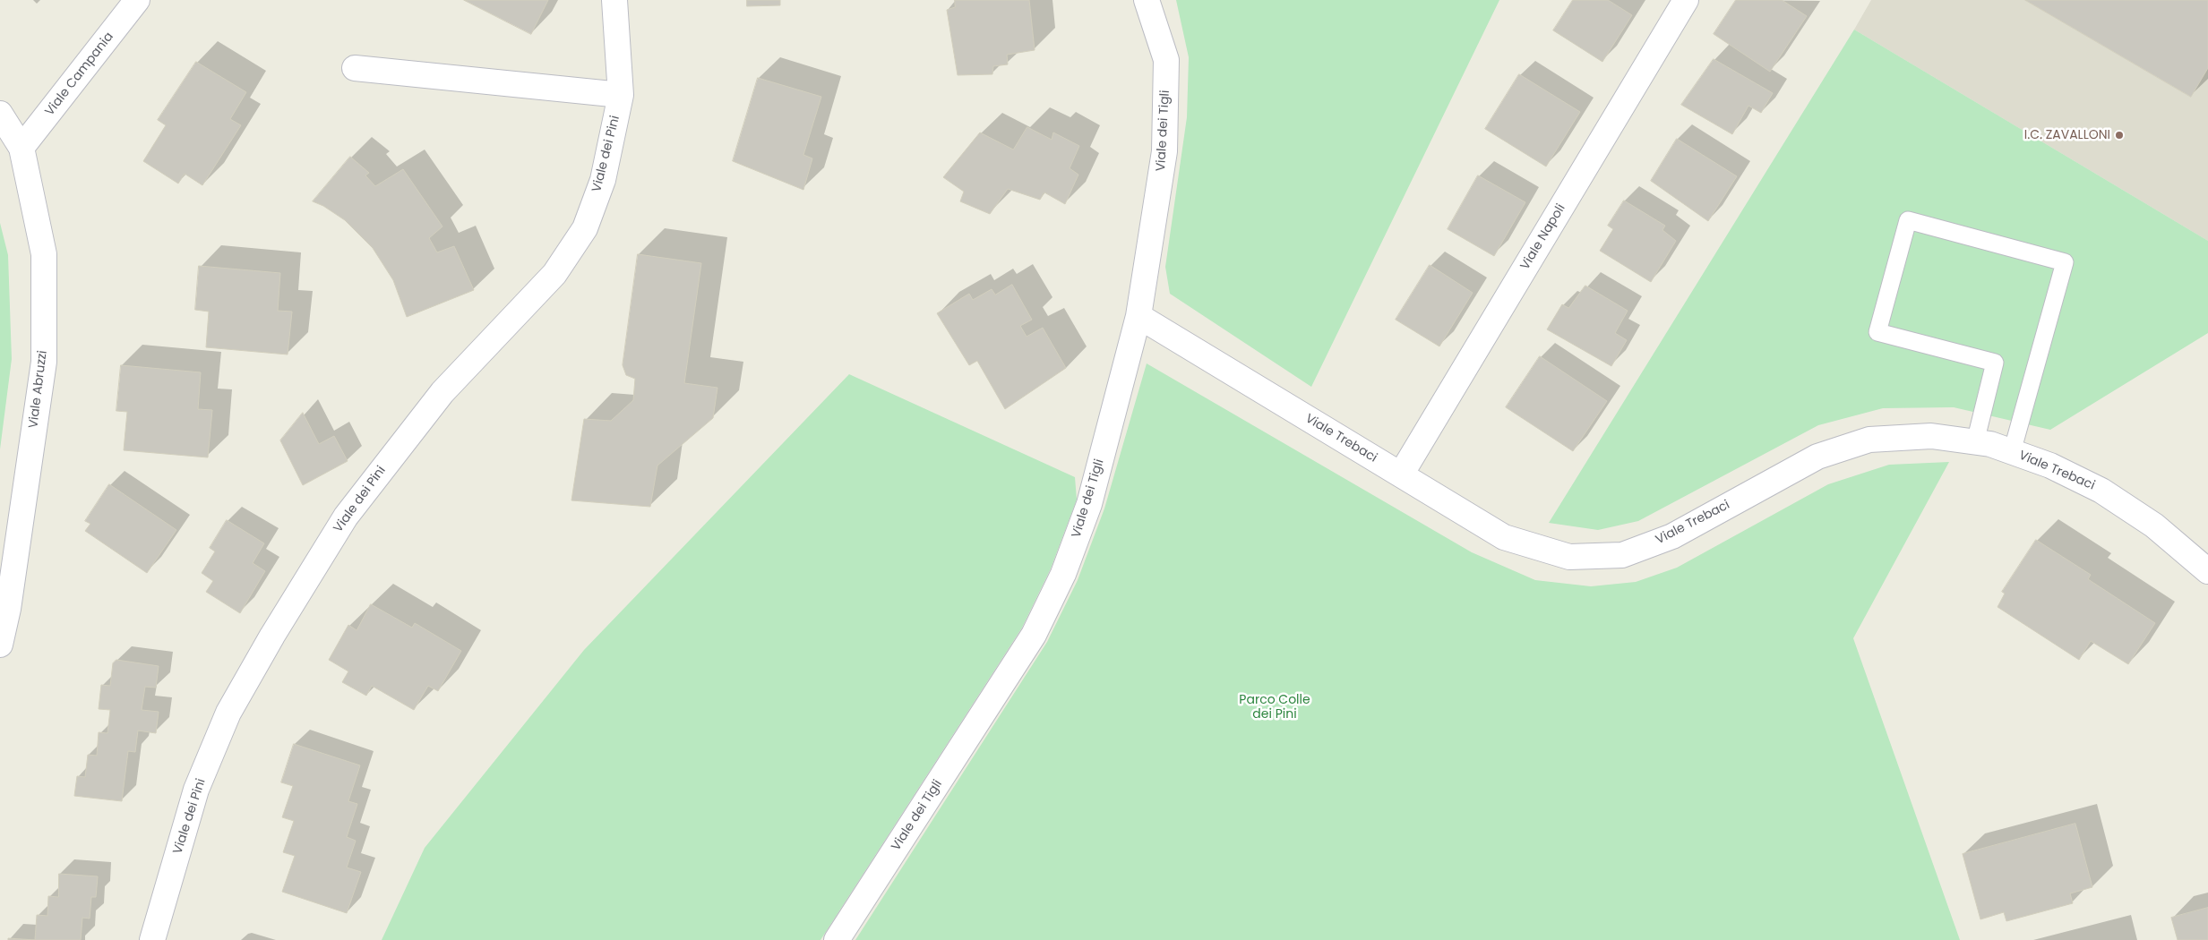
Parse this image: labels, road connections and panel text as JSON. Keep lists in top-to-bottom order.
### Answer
{
  "streets": {
    "street": [
      "Viale Campania",
      "Viale dei Tigli",
      "Viale dei Pini",
      "Viale Napoli",
      "Viale Abruzzi",
      "Viale Trebaci"
    ]
  },
  "crossings": [
    ["Viale Campania", "Viale Abruzzi"],
    ["Viale dei Tigli", "Viale Trebaci"],
    ["Viale Napoli", "Viale Trebaci"]
  ],
  "parks": ["Parco Colle dei Pini"],
  "places": ["I.C. ZAVALLONI"]
}
